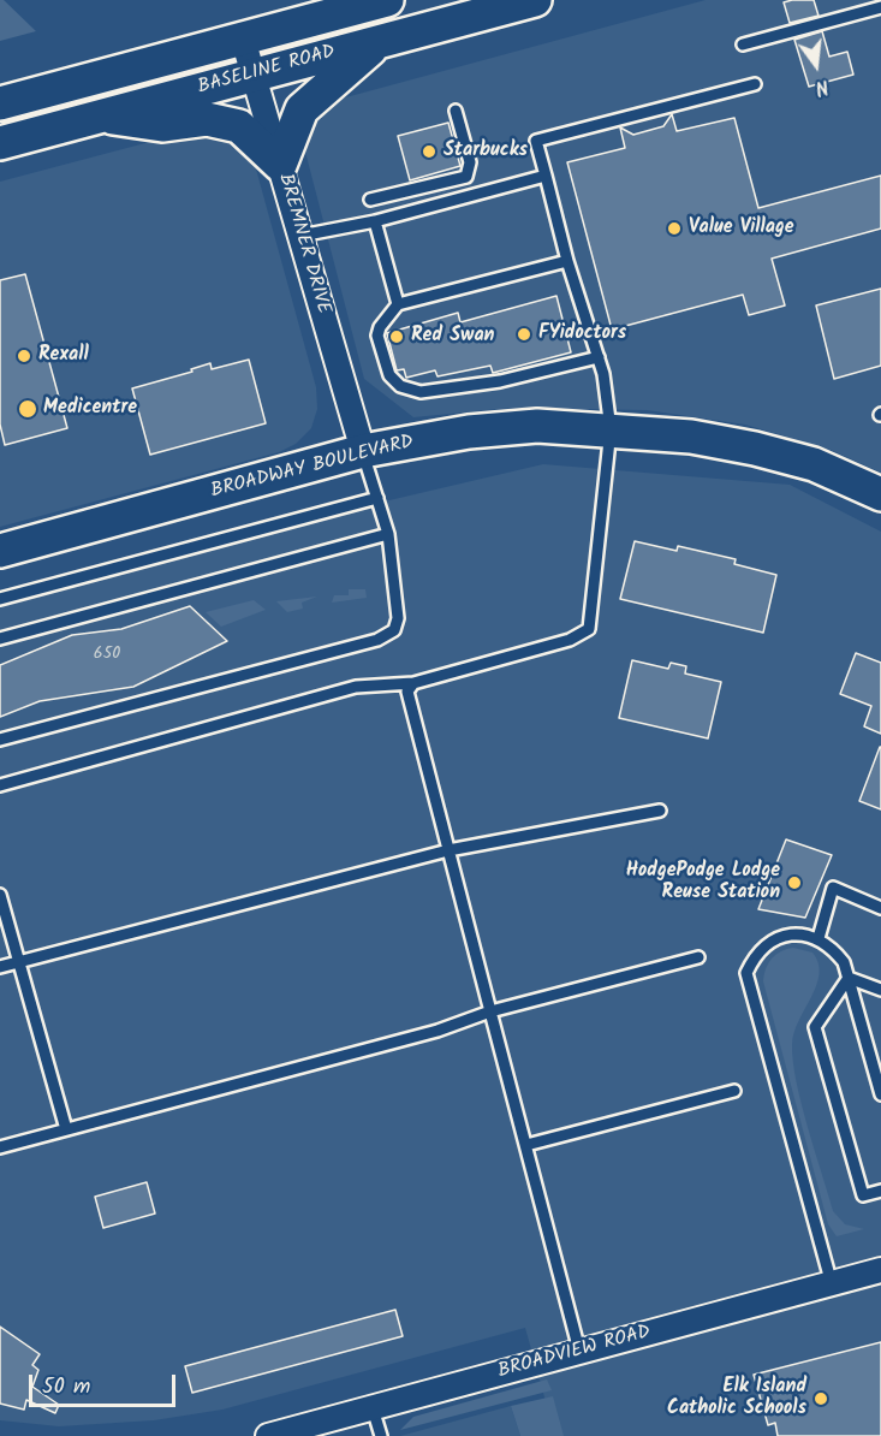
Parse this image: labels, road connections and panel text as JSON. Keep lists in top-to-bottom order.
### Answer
{
  "streets": {
    "main road": ["BASELINE ROAD", "BROADWAY BOULEVARD"],
    "street": ["BREMNER DRIVE", "BROADVIEW ROAD"]
  },
  "crossings": [
    ["BASELINE ROAD", "BREMNER DRIVE"],
    ["BREMNER DRIVE", "BROADWAY BOULEVARD"]
  ],
  "places": [
    "Starbucks",
    "Value Village",
    "FYidoctors",
    "Red Swan",
    "Rexall",
    "Medicentre",
    "HodgePodge Lodge Reuse Station",
    "Elk Island Catholic Schools"
  ],
  "house_numbers": ["650"],
  "scale_bar": "50 m",
  "north": "bottom"
}
